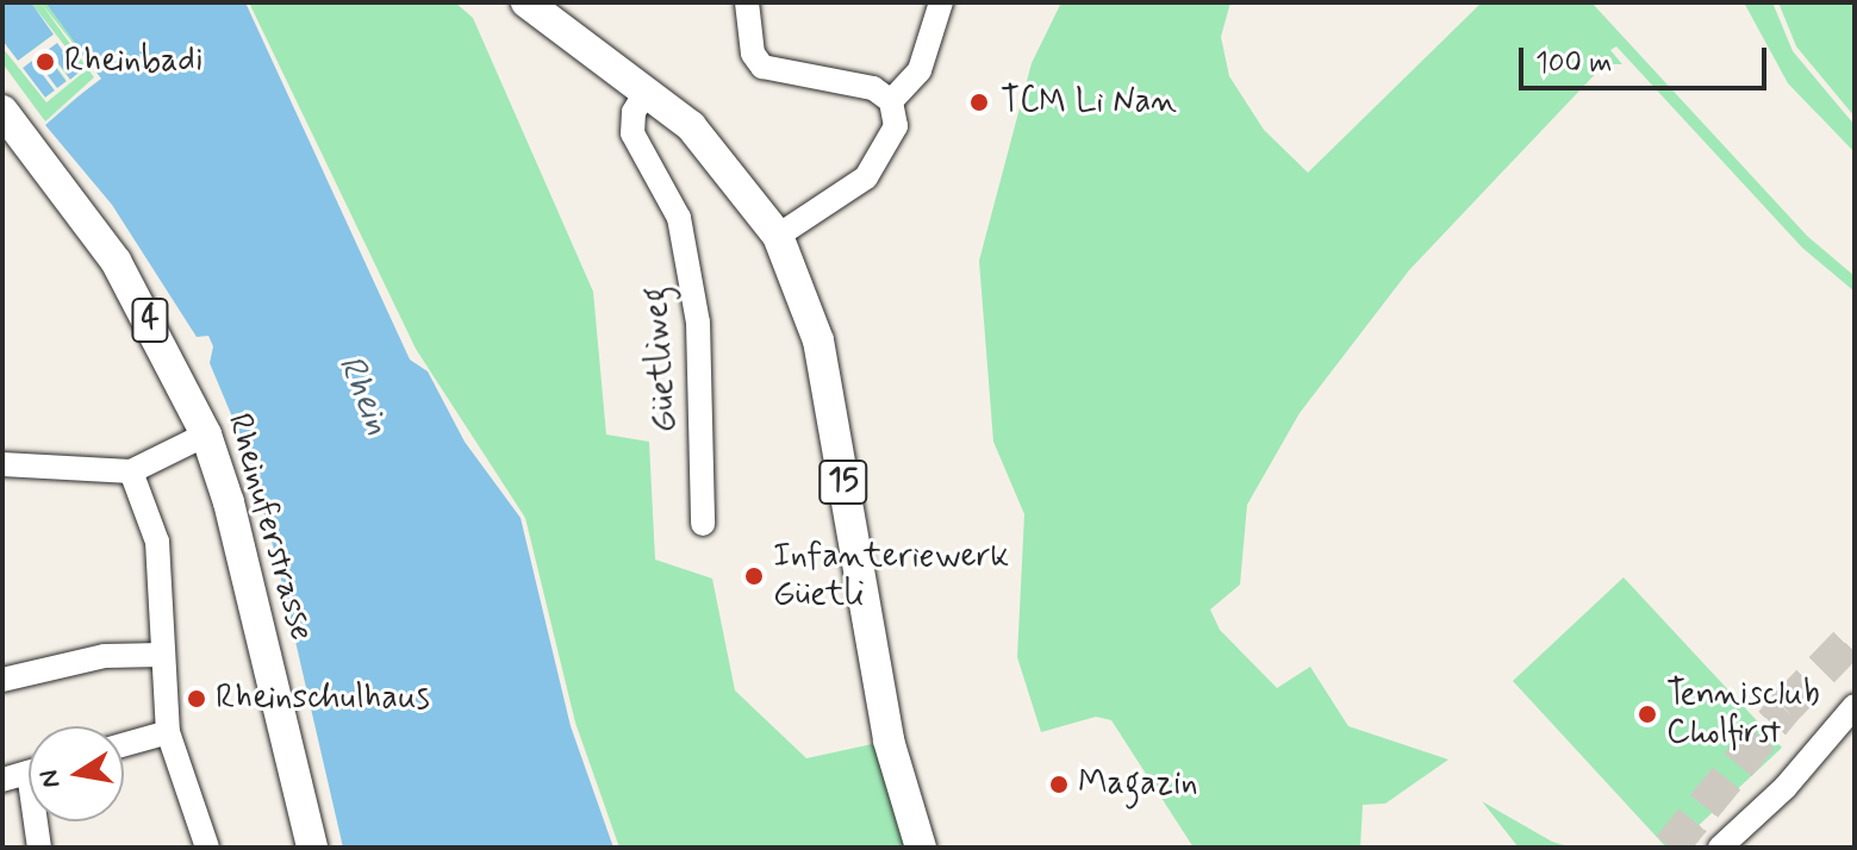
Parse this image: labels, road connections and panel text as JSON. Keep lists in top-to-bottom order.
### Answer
{
  "streets": {
    "main road": ["4", "15", "Rheinuferstrasse"],
    "street": ["Güetliweg"]
  },
  "crossings": [
    ["Güetliweg", "15"]
  ],
  "water": ["Rhein"],
  "places": [
    "Rheinbadi",
    "TCM Li Nan",
    "Infanteriewerk Güetli",
    "Rheinschulhaus",
    "Tennisclub Cholfirst",
    "Magazin"
  ],
  "scale_bar": "100 m",
  "north": "left"
}
